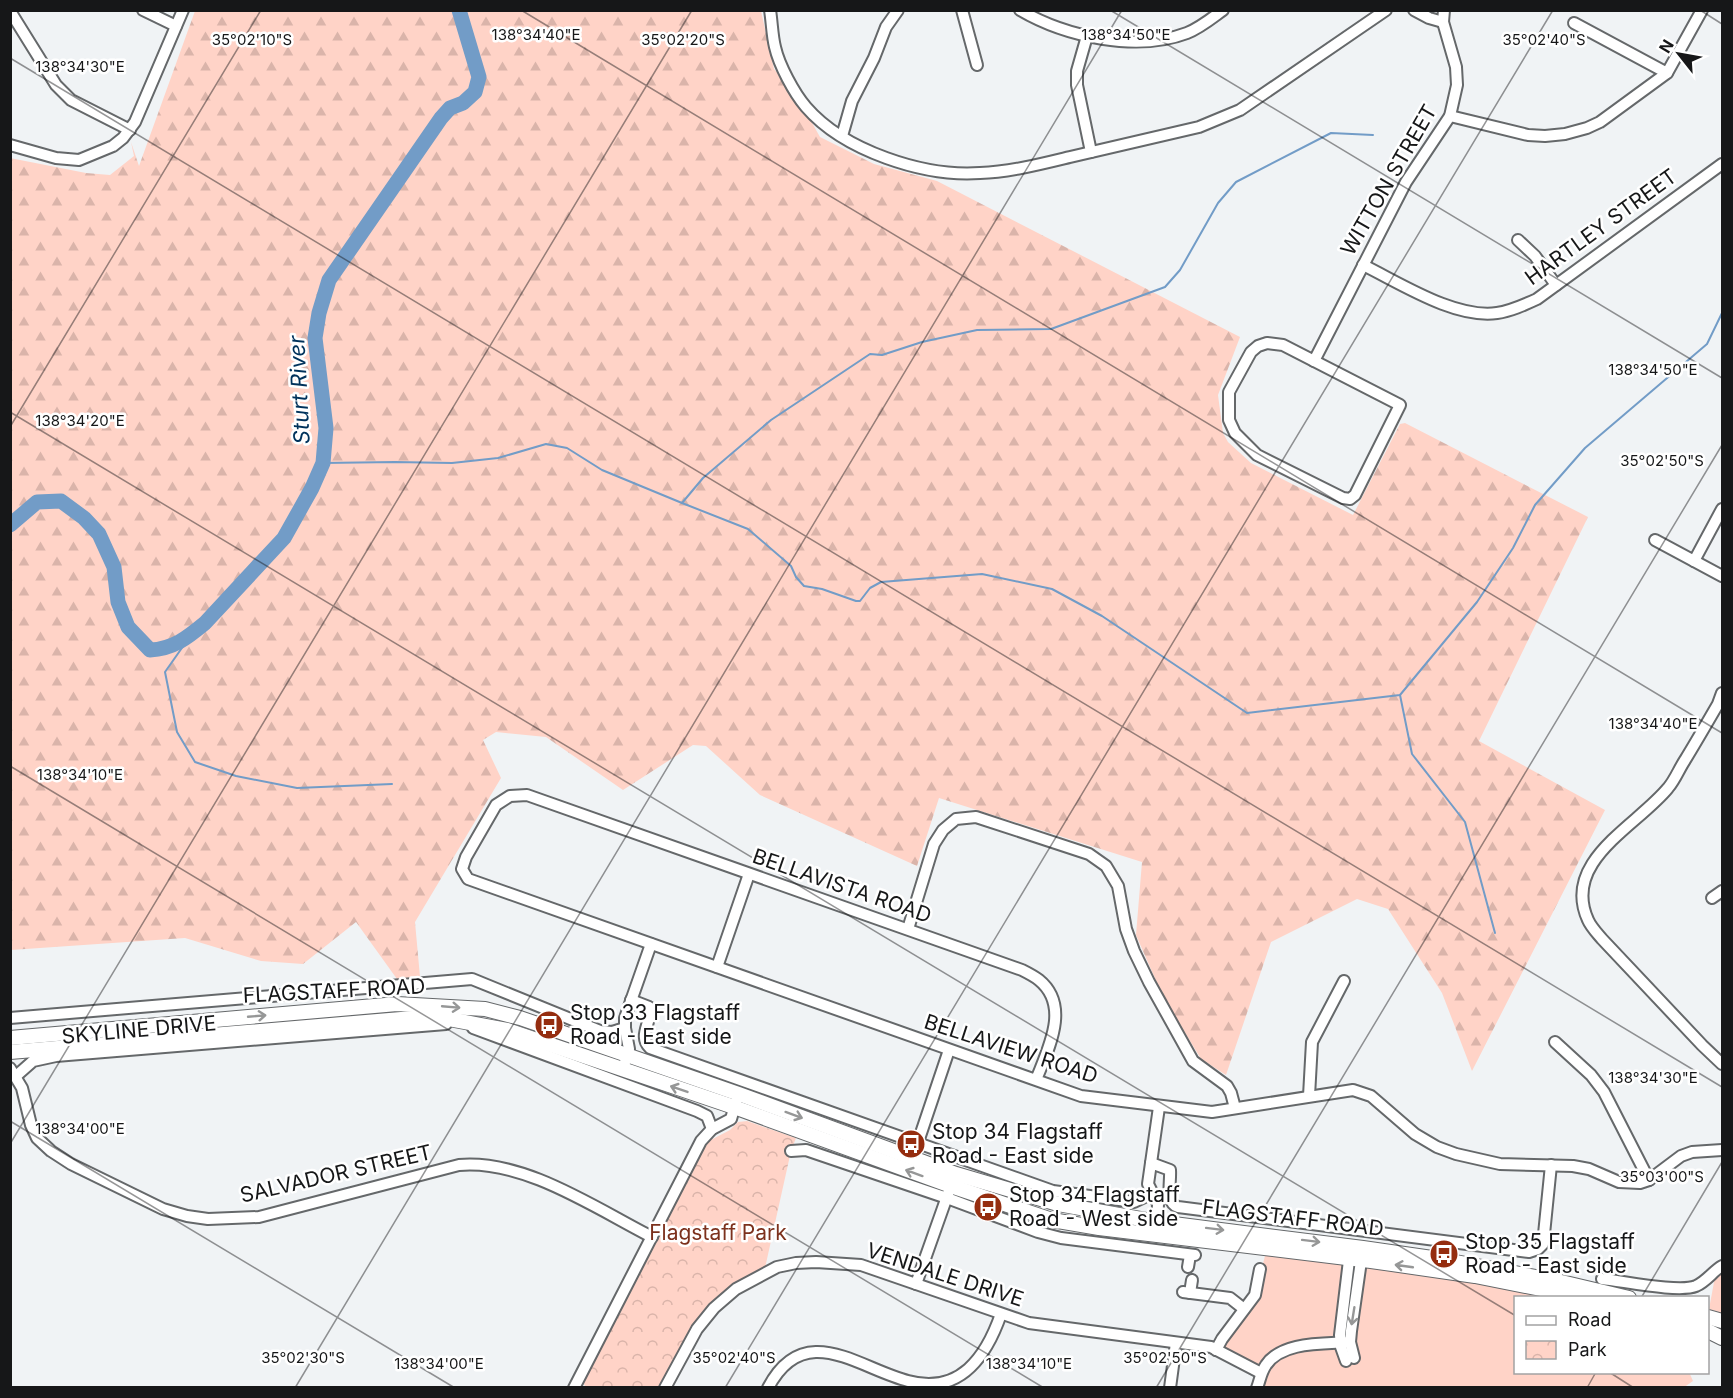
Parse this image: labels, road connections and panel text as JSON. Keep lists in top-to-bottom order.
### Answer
{
  "streets": {
    "main road": ["FLAGSTAFF ROAD"],
    "street": [
      "WITTON STREET",
      "HARTLEY STREET",
      "BELLAVISTA ROAD",
      "SKYLINE DRIVE",
      "BELLAVIEW ROAD",
      "SALVADOR STREET",
      "VENDALE DRIVE"
    ]
  },
  "crossings": [
    ["WITTON STREET", "HARTLEY STREET"],
    ["BELLAVISTA ROAD", "BELLAVIEW ROAD"],
    ["SKYLINE DRIVE", "SALVADOR STREET"]
  ],
  "water": ["Sturt River"],
  "parks": ["Flagstaff Park"],
  "places": {
    "bus stop": [
      "Stop 33 Flagstaff Road - East side",
      "Stop 34 Flagstaff Road - East side",
      "Stop 34 Flagstaff Road - West side",
      "Stop 35 Flagstaff Road - East side"
    ]
  },
  "legend": ["Road", "Park"],
  "north": "top left",
  "coordinates": [
    "138°34'40\"E",
    "138°34'50\"E",
    "35°02'10\"S",
    "35°02'20\"S",
    "35°02'40\"S",
    "138°34'30\"E",
    "138°34'20\"E",
    "35°02'50\"S",
    "138°34'10\"E",
    "138°34'00\"E",
    "35°03'00\"S",
    "35°02'30\"S"
  ]
}
